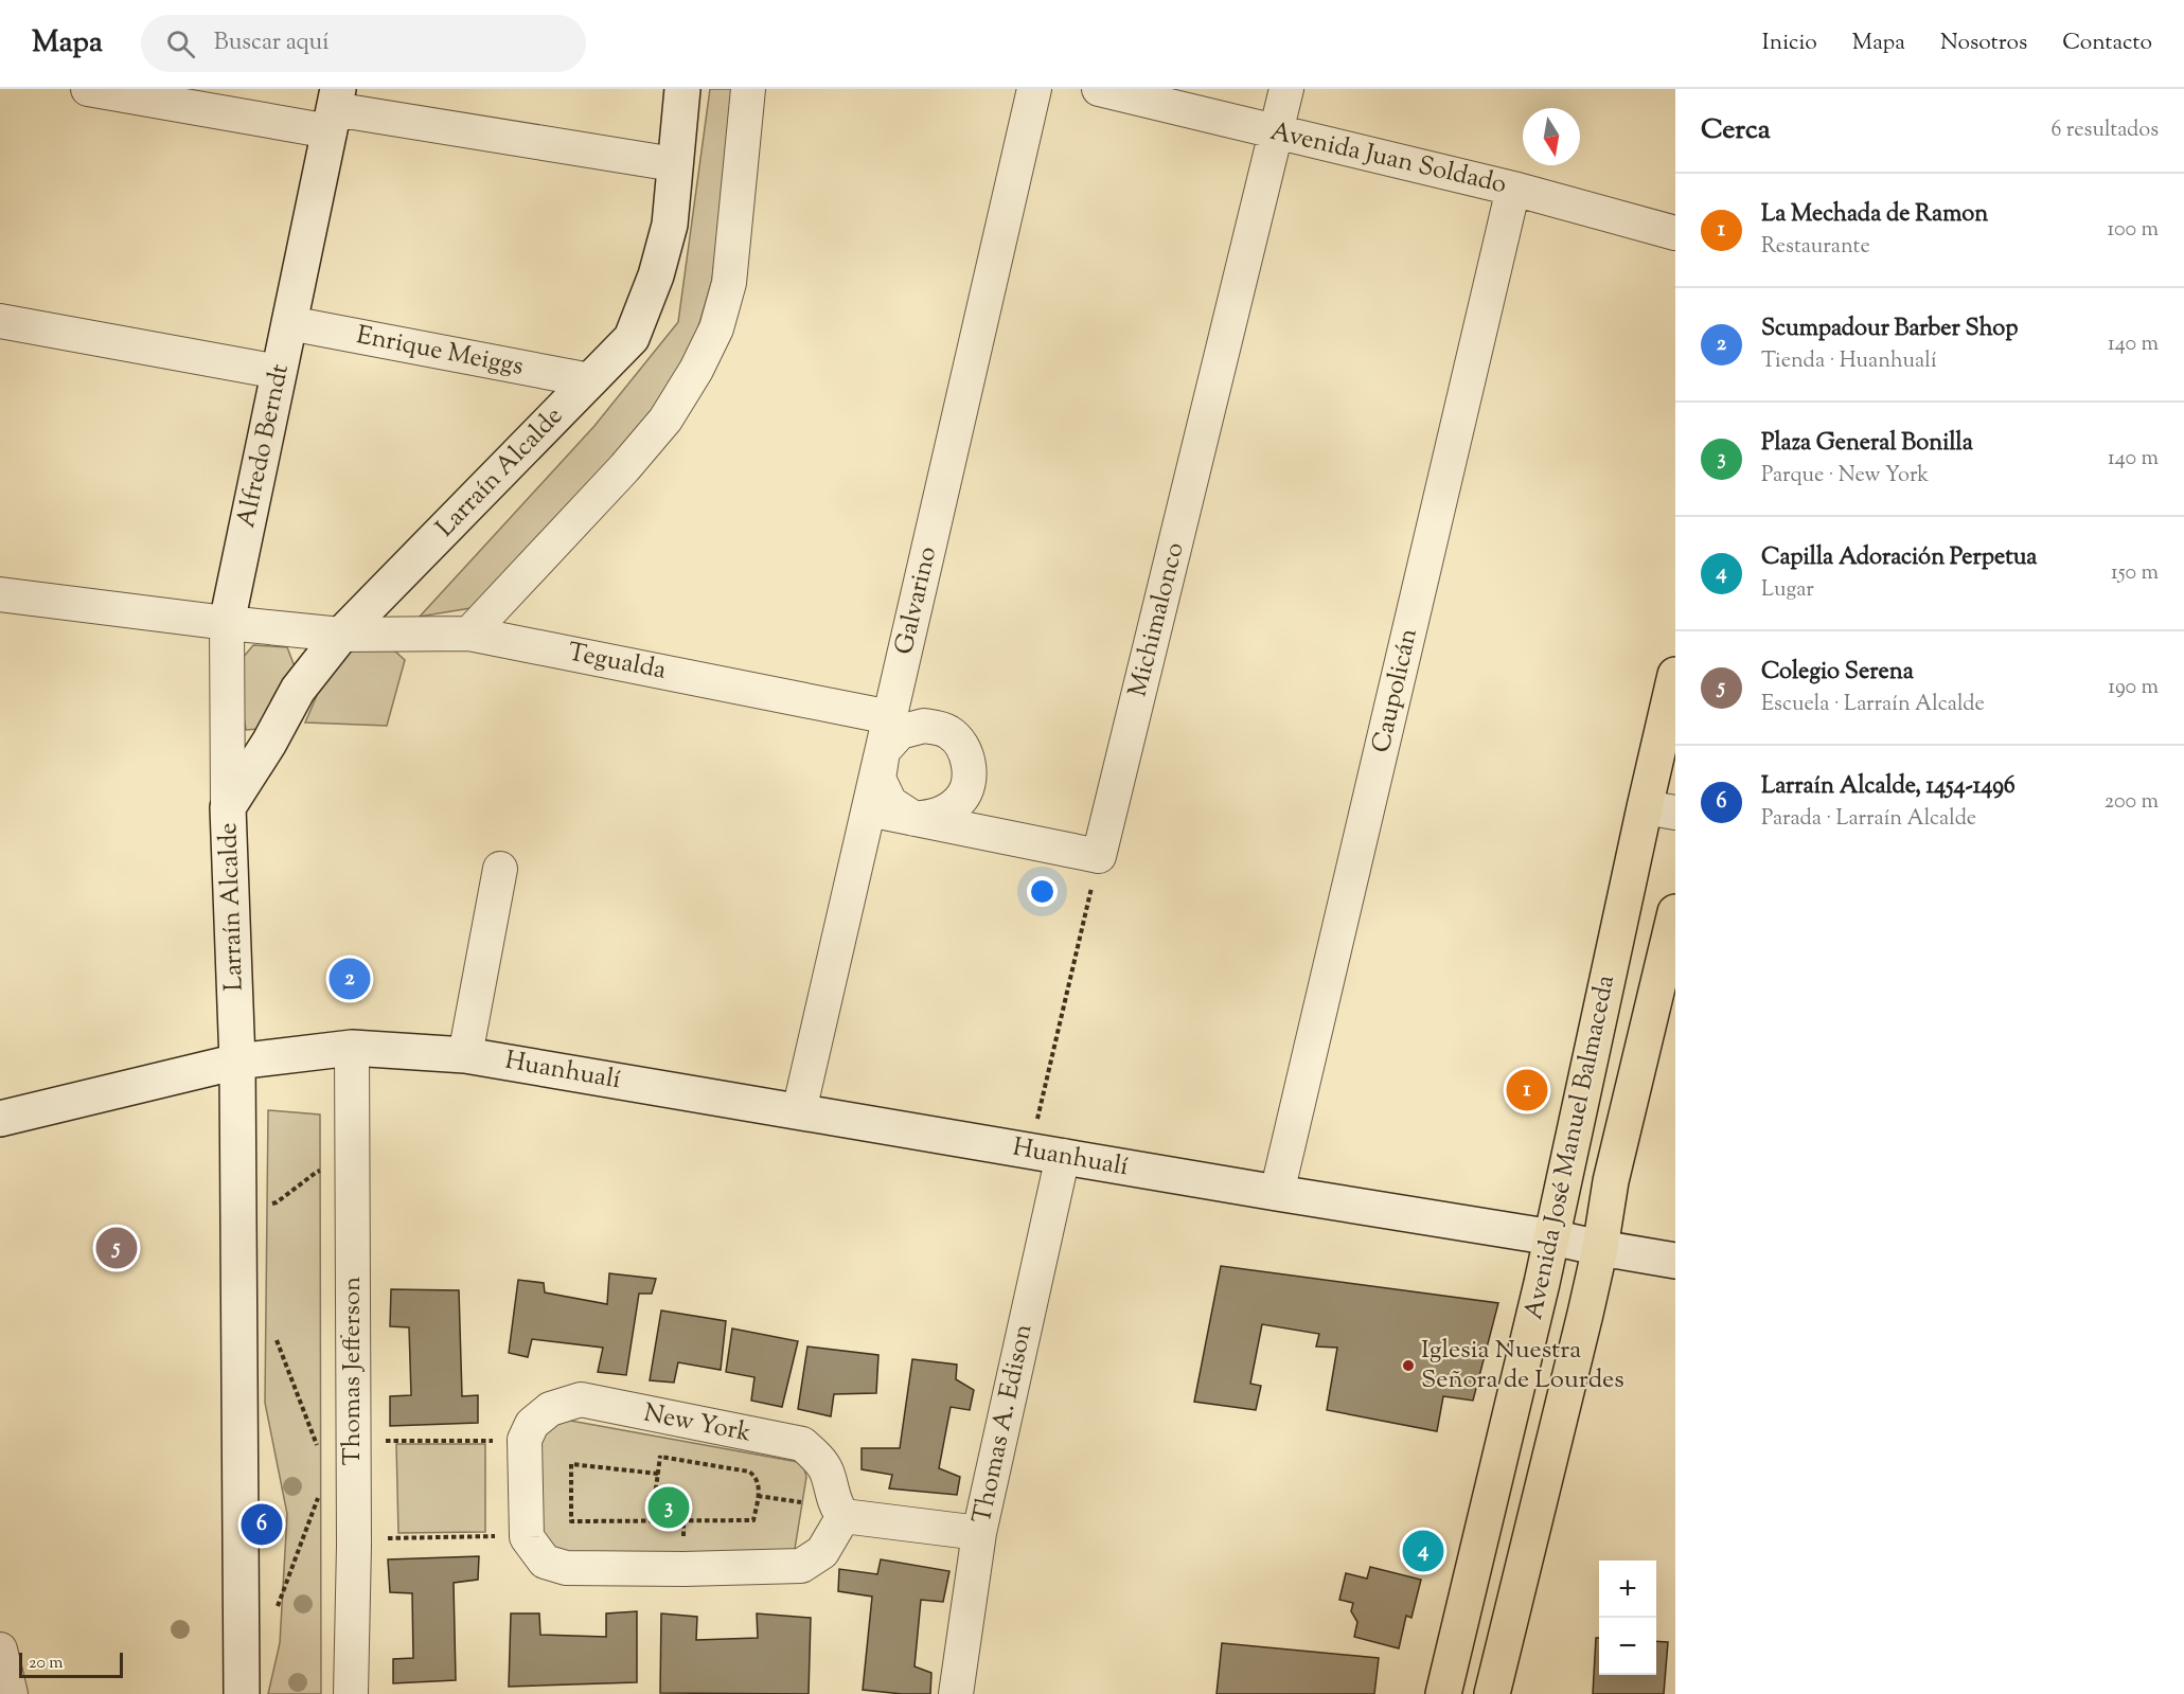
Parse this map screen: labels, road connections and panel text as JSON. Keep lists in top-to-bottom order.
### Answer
{
  "streets": {
    "main road": [
      "Alfredo Berndt",
      "Larraín Alcalde",
      "Huanhualí",
      "Avenida José Manuel Balmaceda"
    ],
    "street": [
      "Avenida Juan Soldado",
      "Enrique Meiggs",
      "Galvarino",
      "Michimalonco",
      "Tegualda",
      "Caupolicán",
      "Thomas Jefferson",
      "New York",
      "Thomas A. Edison"
    ]
  },
  "crossings": [
    ["Avenida Juan Soldado", "Michimalonco"],
    ["Avenida Juan Soldado", "Caupolicán"],
    ["Enrique Meiggs", "Alfredo Berndt"],
    ["Enrique Meiggs", "Larraín Alcalde"],
    ["Alfredo Berndt", "Larraín Alcalde"],
    ["Alfredo Berndt", "Tegualda"],
    ["Larraín Alcalde", "Tegualda"],
    ["Larraín Alcalde", "Huanhualí"],
    ["Galvarino", "Tegualda"],
    ["Galvarino", "Huanhualí"],
    ["Caupolicán", "Huanhualí"],
    ["Huanhualí", "Avenida José Manuel Balmaceda"],
    ["Huanhualí", "Thomas Jefferson"],
    ["Huanhualí", "Thomas A. Edison"]
  ],
  "places": ["Iglesia Nuestra Señora de Lourdes"],
  "scale_bar": "20 m",
  "north": "bottom",
  "page": {
    "header": "Mapa",
    "search": "Buscar aquí",
    "nav": [
      "Inicio",
      "Mapa",
      "Nosotros",
      "Contacto"
    ],
    "heading": ["Cerca", "6 resultados"],
    "list": [
      {
        "mark": "1",
        "name": "La Mechada de Ramon",
        "note": "Restaurante",
        "value": "100 m"
      },
      {
        "mark": "2",
        "name": "Scumpadour Barber Shop",
        "note": "Tienda · Huanhualí",
        "value": "140 m"
      },
      {
        "mark": "3",
        "name": "Plaza General Bonilla",
        "note": "Parque · New York",
        "value": "140 m"
      },
      {
        "mark": "4",
        "name": "Capilla Adoración Perpetua",
        "note": "Lugar",
        "value": "150 m"
      },
      {
        "mark": "5",
        "name": "Colegio Serena",
        "note": "Escuela · Larraín Alcalde",
        "value": "190 m"
      },
      {
        "mark": "6",
        "name": "Larraín Alcalde, 1454-1496",
        "note": "Parada · Larraín Alcalde",
        "value": "200 m"
      }
    ],
    "pins": [
      "2",
      "1",
      "5",
      "3",
      "6",
      "4"
    ],
    "map_buttons": ["+", "−"],
    "scale": "20 m"
  }
}
